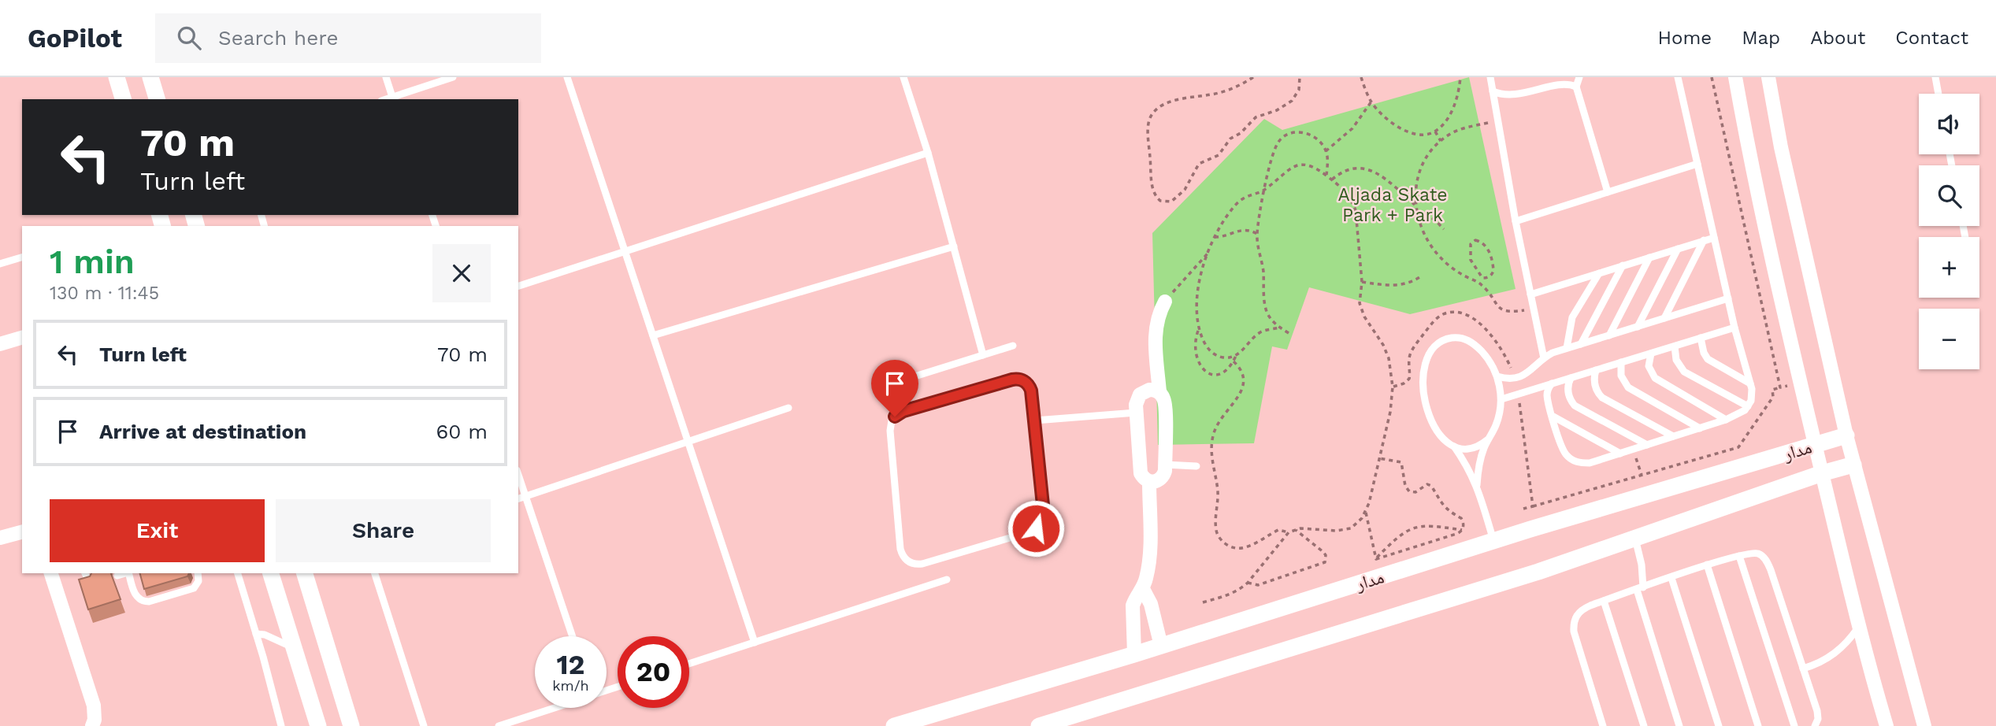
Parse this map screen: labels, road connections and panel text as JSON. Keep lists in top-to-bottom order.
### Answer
{
  "streets": {
    "street": ["مدار"]
  },
  "parks": ["Aljada Skate Park + Park"],
  "page": {
    "header": "GoPilot",
    "search": "Search here",
    "nav": [
      "Home",
      "Map",
      "About",
      "Contact"
    ],
    "map_buttons": ["+", "−"],
    "turn": ["70 m", "Turn left"],
    "heading": ["1 min", "130 m · 11:45"],
    "list": [
      {
        "name": "Turn left",
        "value": "70 m"
      },
      {
        "name": "Arrive at destination",
        "value": "60 m"
      }
    ],
    "buttons": ["Exit", "Share"],
    "speed": "12 km/h",
    "limit": "20"
  }
}
